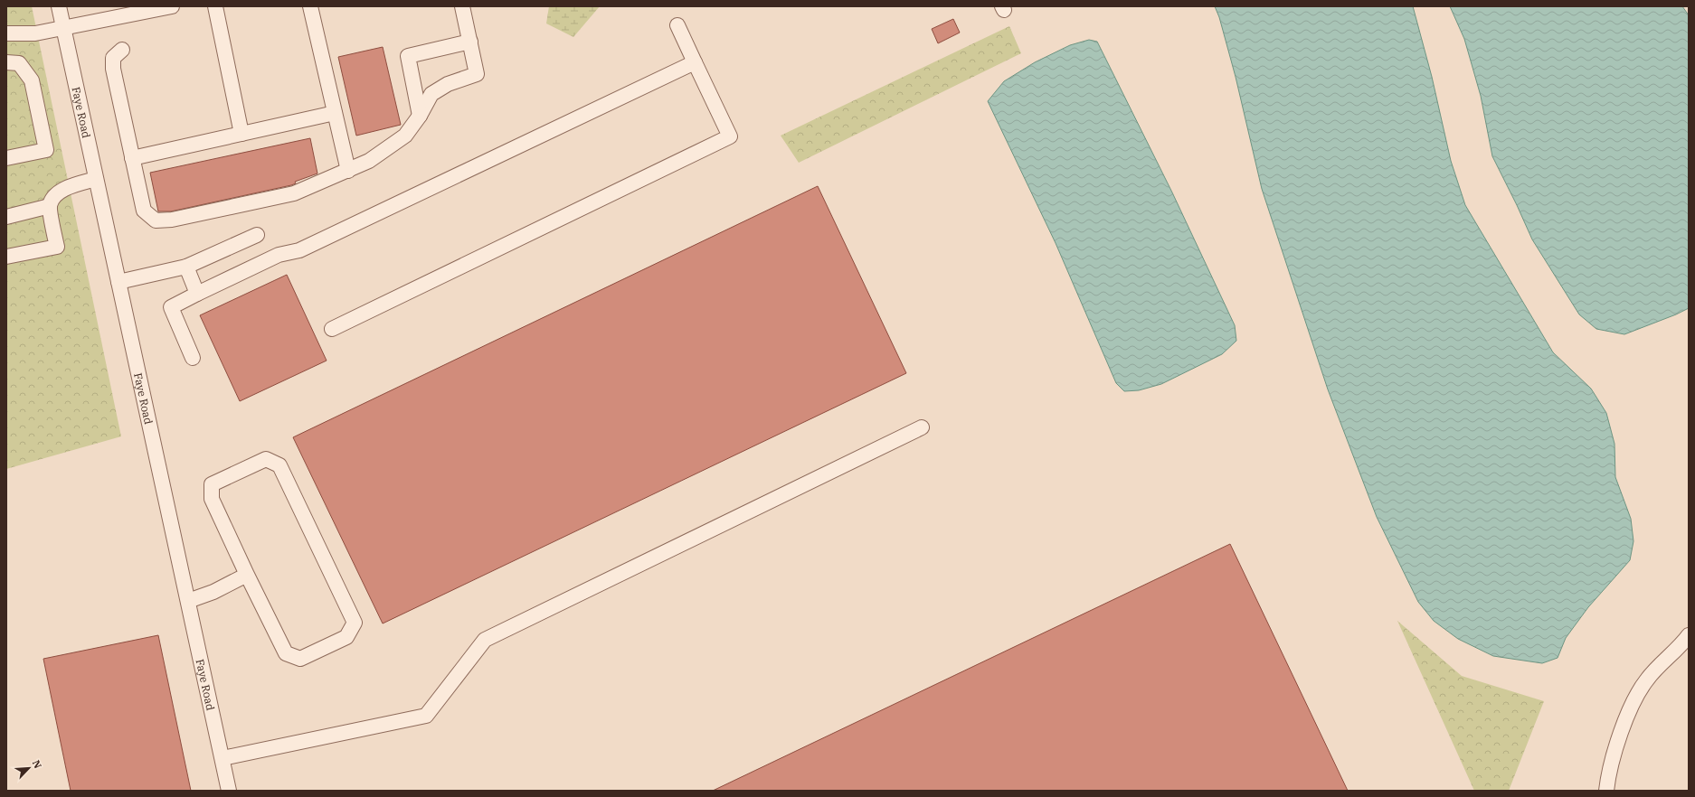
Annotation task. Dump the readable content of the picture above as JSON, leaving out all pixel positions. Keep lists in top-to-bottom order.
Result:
{
  "streets": {
    "street": ["Faye Road"]
  },
  "north": "top right"
}
